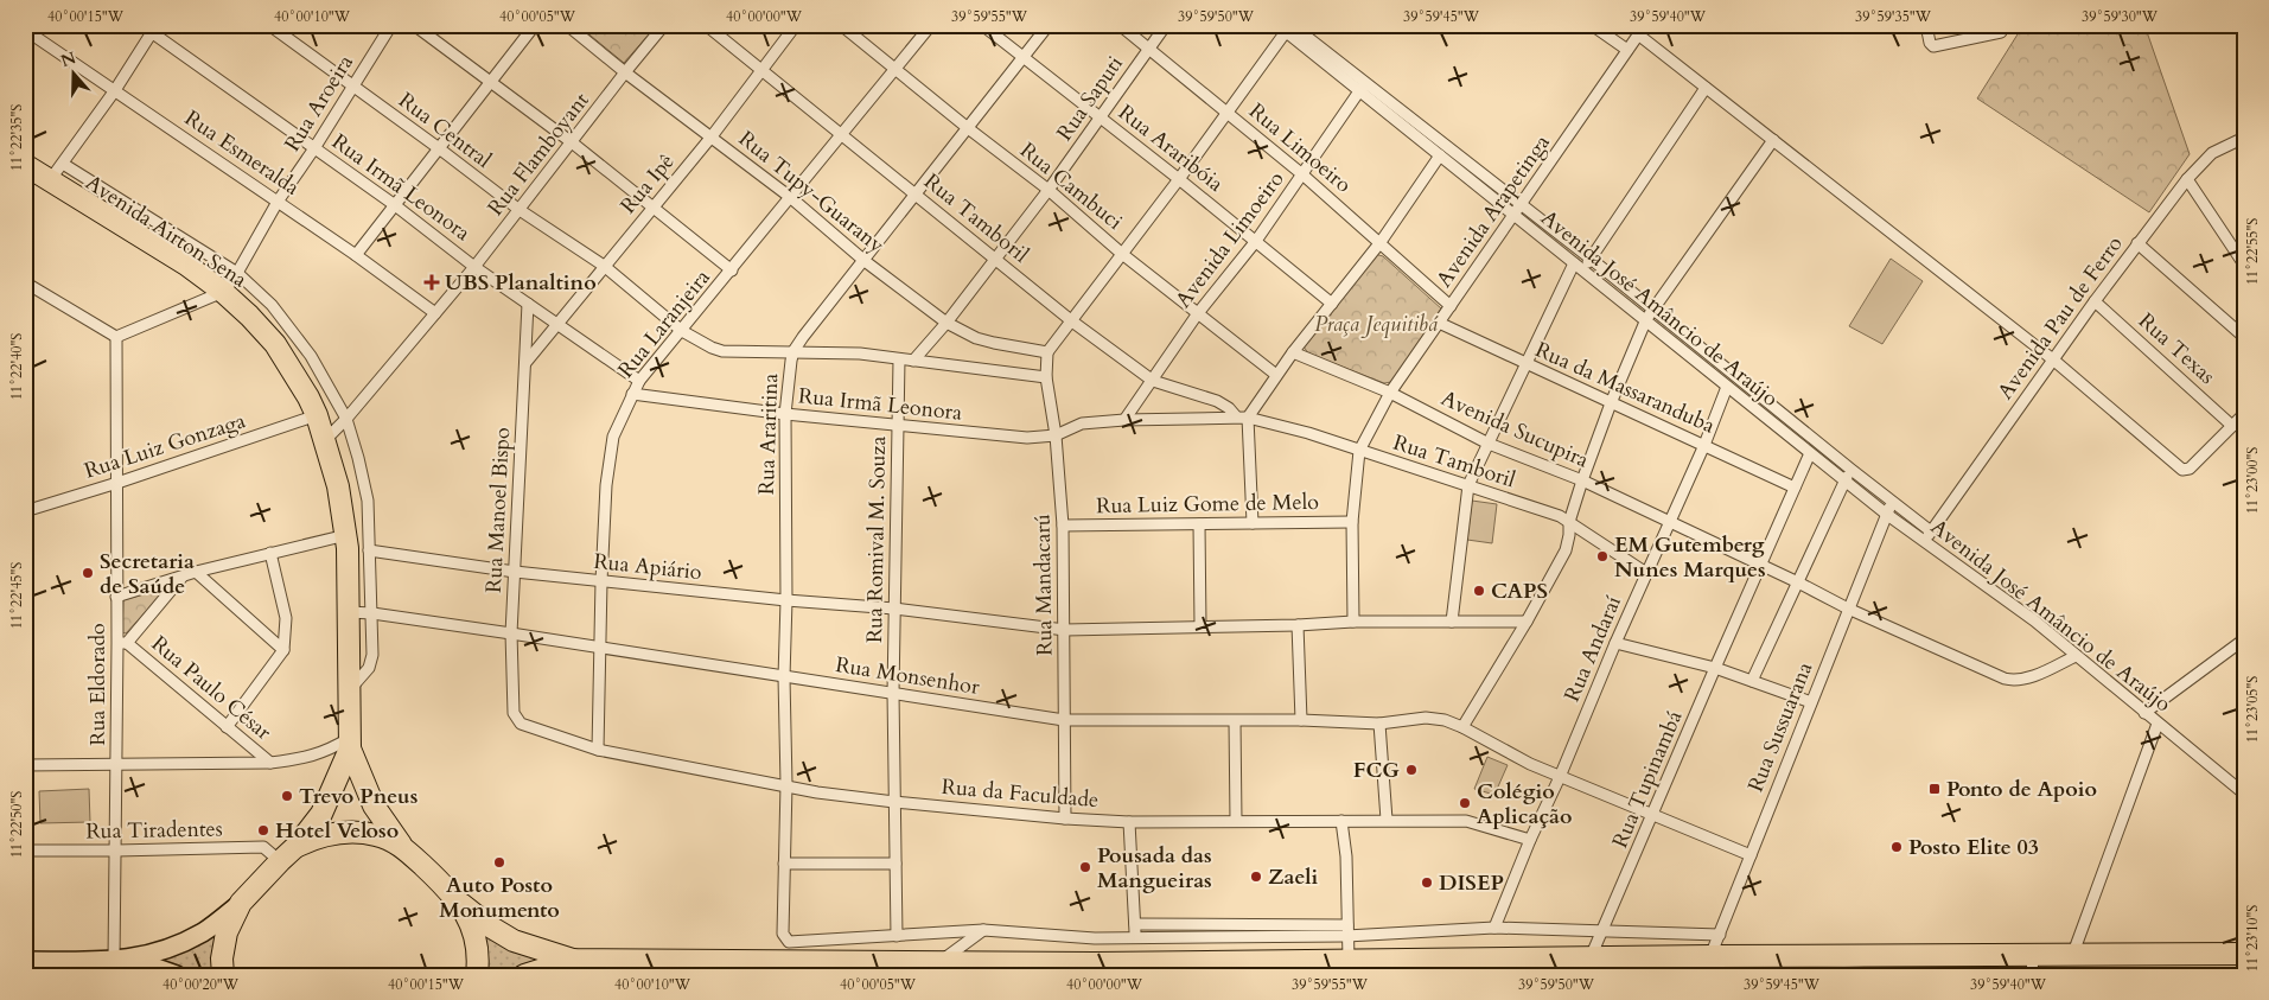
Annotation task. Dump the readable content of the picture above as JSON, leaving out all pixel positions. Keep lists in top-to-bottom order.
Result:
{
  "streets": {
    "street": [
      "Rua Saputi",
      "Rua Aroeira",
      "Rua Central",
      "Rua Araribóia",
      "Rua Limoeiro",
      "Rua Esmeralda",
      "Rua Flamboyant",
      "Rua Ipê",
      "Rua Cambuci",
      "Rua Irmã Leonora",
      "Rua Tupy-Guarany",
      "Avenida Arapetinga",
      "Rua Tamboril",
      "Avenida Airton Sena",
      "Avenida Limoeiro",
      "Avenida José Amâncio de Araújo",
      "Avenida Pau de Ferro",
      "Rua Laranjeira",
      "Rua Texas",
      "Rua da Massaranduba",
      "Avenida Sucupira",
      "Rua Araritina",
      "Rua Luiz Gonzaga",
      "Rua Luiz Gome de Melo",
      "Rua Manoel Bispo",
      "Rua Romival M. Souza",
      "Rua Apiário",
      "Rua Mandacarú",
      "Rua Andaraí",
      "Rua Monsenhor",
      "Rua Eldorado",
      "Rua Paulo César",
      "Rua Sussuarana",
      "Rua Tupinambá",
      "Rua da Faculdade",
      "Rua Tiradentes"
    ]
  },
  "crossings": [
    ["Rua Saputi", "Rua Central"],
    ["Rua Saputi", "Rua Araribóia"],
    ["Rua Saputi", "Rua Limoeiro"],
    ["Rua Saputi", "Rua Cambuci"],
    ["Rua Saputi", "Rua Tupy-Guarany"],
    ["Rua Saputi", "Rua Tamboril"],
    ["Rua Aroeira", "Rua Central"],
    ["Rua Aroeira", "Rua Esmeralda"],
    ["Rua Aroeira", "Rua Irmã Leonora"],
    ["Rua Aroeira", "Avenida Airton Sena"],
    ["Rua Central", "Rua Flamboyant"],
    ["Rua Central", "Rua Ipê"],
    ["Rua Central", "Rua Laranjeira"],
    ["Rua Central", "Rua Araritina"],
    ["Rua Central", "Rua Romival M. Souza"],
    ["Rua Central", "Rua Mandacarú"],
    ["Rua Araribóia", "Avenida Limoeiro"],
    ["Rua Araribóia", "Rua Araritina"],
    ["Rua Limoeiro", "Avenida Arapetinga"],
    ["Rua Limoeiro", "Avenida Limoeiro"],
    ["Rua Esmeralda", "Rua Flamboyant"],
    ["Rua Flamboyant", "Rua Irmã Leonora"],
    ["Rua Flamboyant", "Rua Tupy-Guarany"],
    ["Rua Flamboyant", "Avenida Airton Sena"],
    ["Rua Ipê", "Rua Irmã Leonora"],
    ["Rua Ipê", "Rua Tupy-Guarany"],
    ["Rua Ipê", "Rua Tamboril"],
    ["Rua Ipê", "Rua Manoel Bispo"],
    ["Rua Cambuci", "Avenida Limoeiro"],
    ["Rua Cambuci", "Rua Laranjeira"],
    ["Rua Cambuci", "Rua Araritina"],
    ["Rua Irmã Leonora", "Rua Tamboril"],
    ["Rua Irmã Leonora", "Rua Laranjeira"],
    ["Rua Irmã Leonora", "Rua Araritina"],
    ["Rua Irmã Leonora", "Rua Manoel Bispo"],
    ["Rua Irmã Leonora", "Rua Romival M. Souza"],
    ["Rua Irmã Leonora", "Rua Mandacarú"],
    ["Rua Tupy-Guarany", "Rua Laranjeira"],
    ["Rua Tupy-Guarany", "Rua Araritina"],
    ["Rua Tupy-Guarany", "Rua Mandacarú"],
    ["Avenida Arapetinga", "Rua Tamboril"],
    ["Avenida Arapetinga", "Avenida José Amâncio de Araújo"],
    ["Avenida Arapetinga", "Rua da Massaranduba"],
    ["Avenida Arapetinga", "Avenida Sucupira"],
    ["Rua Tamboril", "Avenida Limoeiro"],
    ["Rua Tamboril", "Rua Laranjeira"],
    ["Rua Tamboril", "Rua Araritina"],
    ["Rua Tamboril", "Rua Mandacarú"],
    ["Rua Tamboril", "Rua Andaraí"],
    ["Avenida Airton Sena", "Rua Apiário"],
    ["Avenida Airton Sena", "Rua Monsenhor"],
    ["Avenida Limoeiro", "Avenida José Amâncio de Araújo"],
    ["Avenida José Amâncio de Araújo", "Avenida Pau de Ferro"],
    ["Avenida José Amâncio de Araújo", "Avenida Sucupira"],
    ["Avenida José Amâncio de Araújo", "Rua Andaraí"],
    ["Avenida José Amâncio de Araújo", "Rua Sussuarana"],
    ["Avenida José Amâncio de Araújo", "Rua Tupinambá"],
    ["Avenida Pau de Ferro", "Rua Texas"],
    ["Rua Laranjeira", "Rua Apiário"],
    ["Rua Laranjeira", "Rua Monsenhor"],
    ["Rua Laranjeira", "Rua da Faculdade"],
    ["Rua da Massaranduba", "Rua Andaraí"],
    ["Rua da Massaranduba", "Rua Tupinambá"],
    ["Avenida Sucupira", "Rua Andaraí"],
    ["Avenida Sucupira", "Rua Sussuarana"],
    ["Avenida Sucupira", "Rua Tupinambá"],
    ["Rua Araritina", "Rua Romival M. Souza"],
    ["Rua Araritina", "Rua Apiário"],
    ["Rua Araritina", "Rua Monsenhor"],
    ["Rua Araritina", "Rua da Faculdade"],
    ["Rua Luiz Gonzaga", "Rua Eldorado"],
    ["Rua Luiz Gome de Melo", "Rua Mandacarú"],
    ["Rua Manoel Bispo", "Rua Apiário"],
    ["Rua Manoel Bispo", "Rua Monsenhor"],
    ["Rua Manoel Bispo", "Rua da Faculdade"],
    ["Rua Romival M. Souza", "Rua Apiário"],
    ["Rua Romival M. Souza", "Rua Monsenhor"],
    ["Rua Romival M. Souza", "Rua da Faculdade"],
    ["Rua Apiário", "Rua Mandacarú"],
    ["Rua Mandacarú", "Rua Monsenhor"],
    ["Rua Mandacarú", "Rua da Faculdade"],
    ["Rua Andaraí", "Rua Monsenhor"],
    ["Rua Andaraí", "Rua da Faculdade"],
    ["Rua Monsenhor", "Rua Sussuarana"],
    ["Rua Monsenhor", "Rua Tupinambá"],
    ["Rua Eldorado", "Rua Paulo César"],
    ["Rua Eldorado", "Rua Tiradentes"]
  ],
  "parks": ["Praça Jequitibá"],
  "places": {
    "health": ["UBS Planaltino"],
    "other": [
      "EM Gutemberg Nunes Marques",
      "Secretaria de Saúde",
      "CAPS",
      "FCG",
      "Trevo Pneus",
      "Colégio Aplicação",
      "Hotel Veloso",
      "Posto Elite 03",
      "Auto Posto Monumento",
      "Pousada das Mangueiras",
      "Zaeli",
      "DISEP"
    ],
    "transit": ["Ponto de Apoio"]
  },
  "north": "top",
  "coordinates": [
    "40°00'15\"W",
    "40°00'10\"W",
    "40°00'05\"W",
    "40°00'00\"W",
    "39°59'55\"W",
    "39°59'50\"W",
    "39°59'45\"W",
    "39°59'40\"W",
    "39°59'35\"W",
    "39°59'30\"W",
    "11°22'35\"S",
    "11°22'55\"S",
    "11°22'40\"S",
    "11°23'00\"S",
    "11°22'45\"S",
    "11°23'05\"S",
    "11°22'50\"S",
    "11°23'10\"S",
    "40°00'20\"W"
  ]
}
